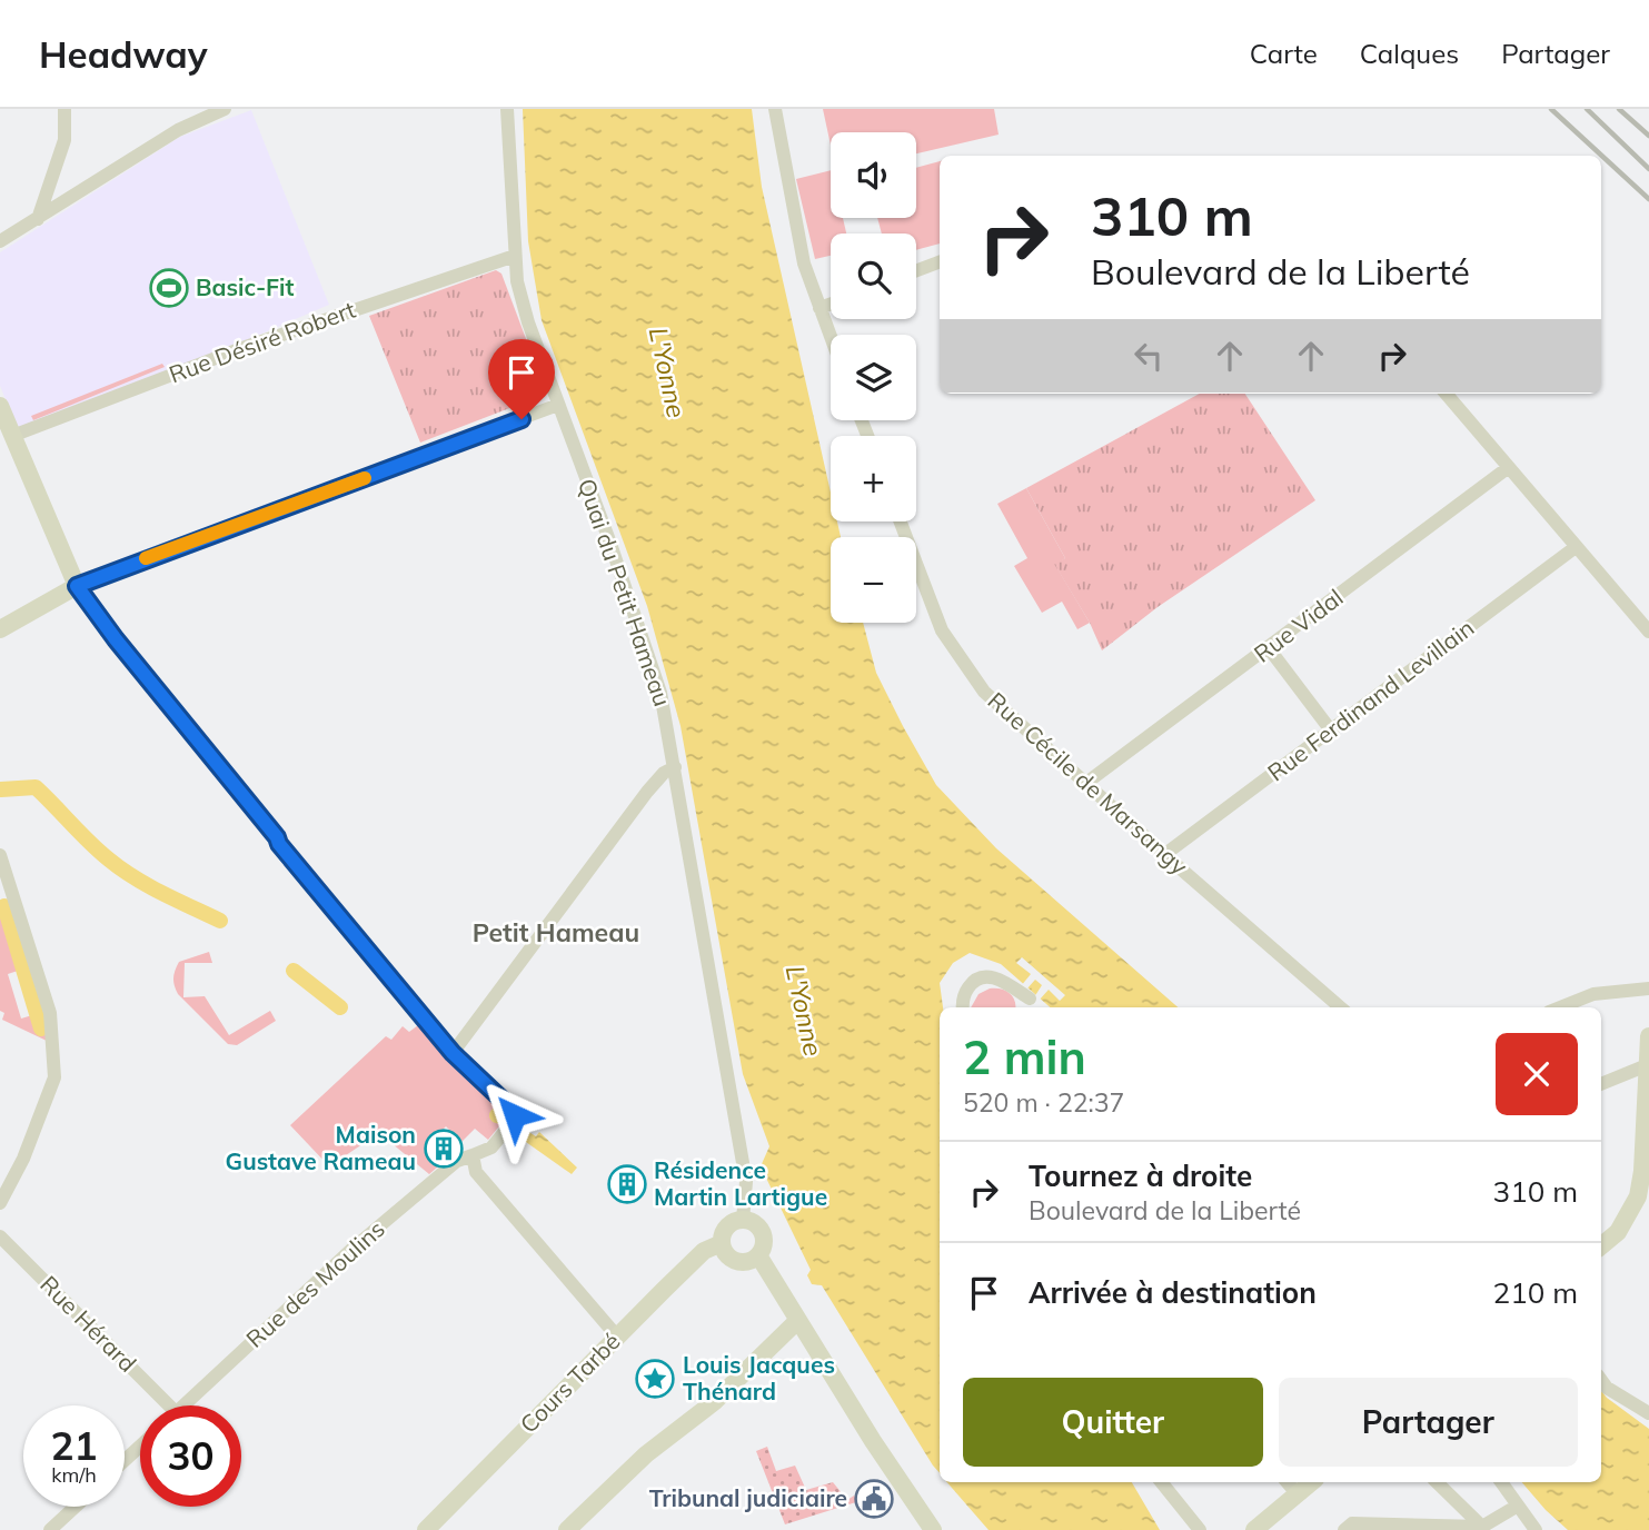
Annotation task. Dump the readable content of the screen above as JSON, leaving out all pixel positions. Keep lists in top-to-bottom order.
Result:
{
  "streets": {
    "main road": ["Cours Tarbé"],
    "street": [
      "Rue Désiré Robert",
      "Quai du Petit Hameau",
      "Rue Vidal",
      "Rue Ferdinand Levillain",
      "Rue Cécile de Marsangy",
      "Rue des Moulins",
      "Rue Hérard"
    ]
  },
  "crossings": [
    ["Rue Désiré Robert", "Quai du Petit Hameau"],
    ["Quai du Petit Hameau", "Cours Tarbé"],
    ["Rue Vidal", "Rue Cécile de Marsangy"],
    ["Rue Ferdinand Levillain", "Rue Cécile de Marsangy"]
  ],
  "districts": ["Petit Hameau"],
  "water": ["L'Yonne"],
  "places": {
    "sports": ["Basic-Fit"],
    "building": ["Maison Gustave Rameau", "Résidence Martin Lartigue"],
    "place": ["Louis Jacques Thénard"],
    "public building": ["Tribunal judiciaire"]
  },
  "page": {
    "header": "Headway",
    "nav": ["Carte", "Calques", "Partager"],
    "map_buttons": ["+", "−"],
    "turn": ["310 m", "Boulevard de la Liberté"],
    "heading": ["2 min", "520 m · 22:37"],
    "list": [
      {
        "name": "Tournez à droite",
        "note": "Boulevard de la Liberté",
        "value": "310 m"
      },
      {
        "name": "Arrivée à destination",
        "value": "210 m"
      }
    ],
    "buttons": ["Quitter", "Partager"],
    "speed": "21 km/h",
    "limit": "30"
  }
}
